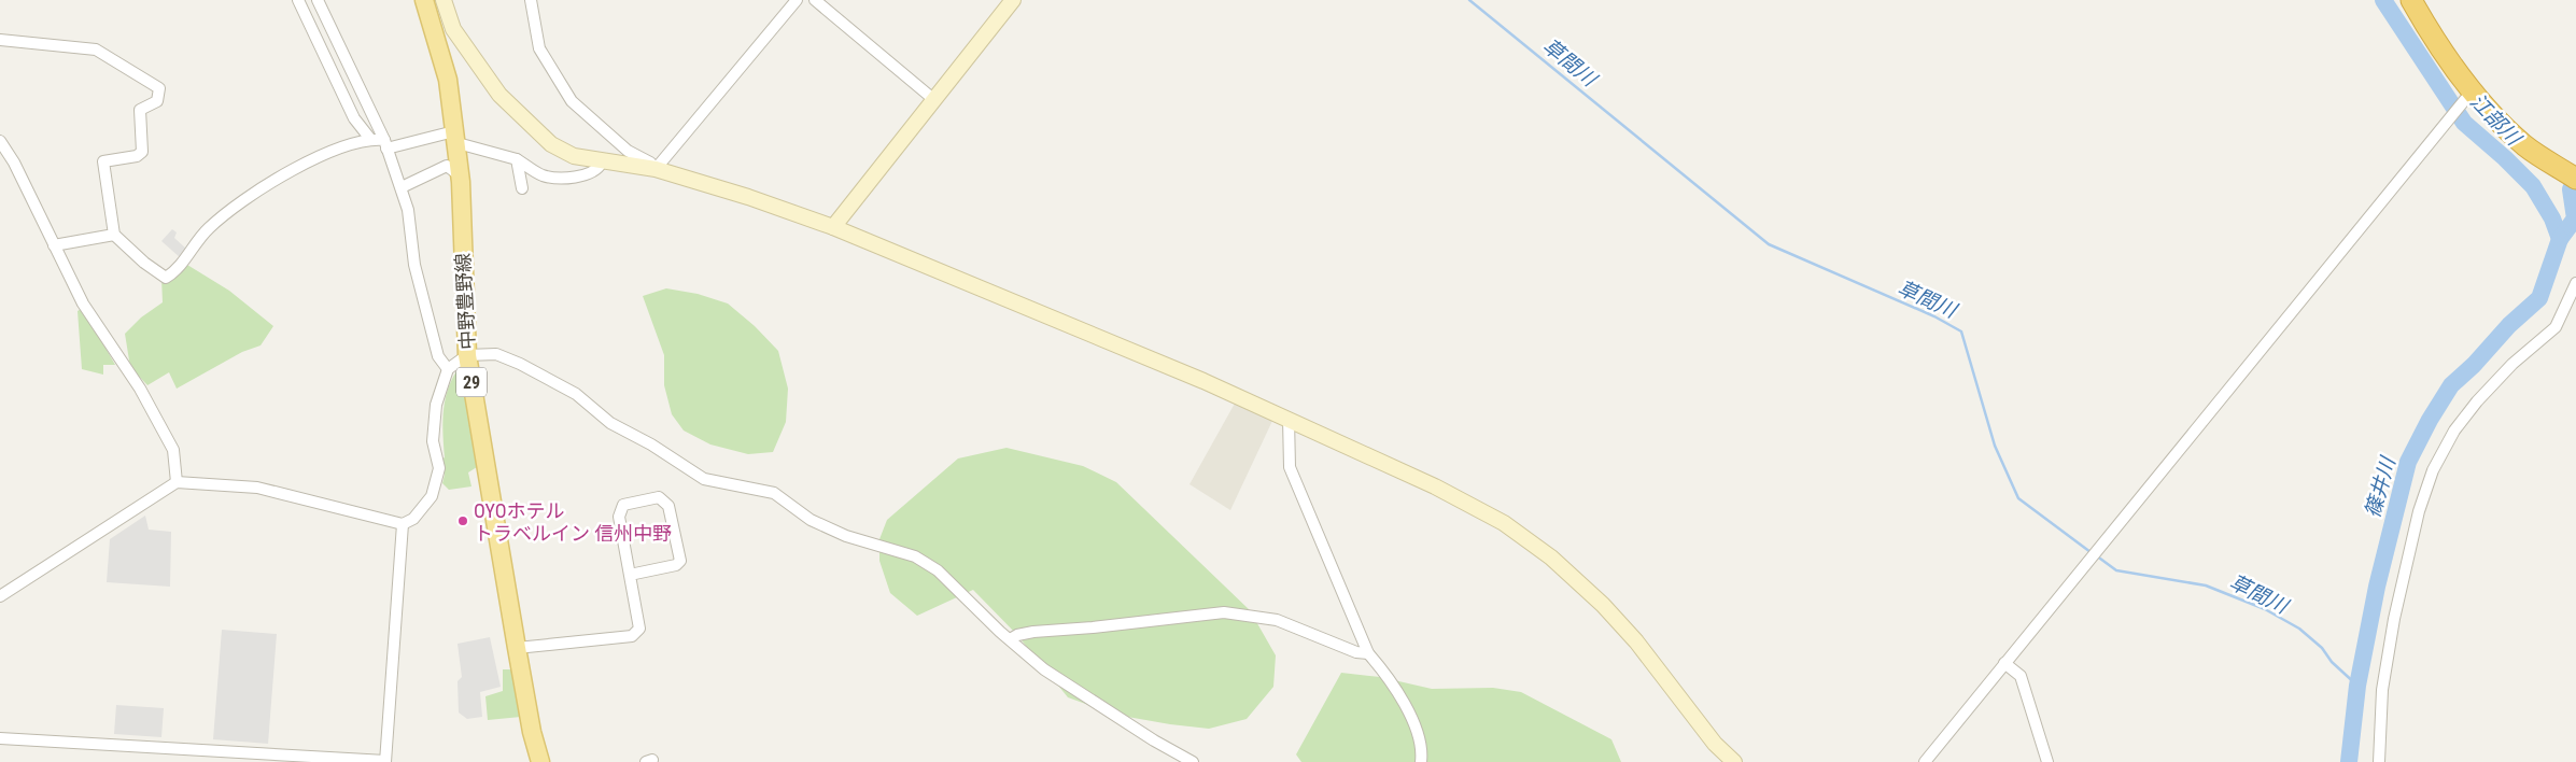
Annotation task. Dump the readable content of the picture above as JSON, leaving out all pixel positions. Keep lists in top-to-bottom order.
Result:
{
  "streets": {
    "main road": ["中野豊野線", "29"]
  },
  "water": ["草間川", "江部川", "篠井川"],
  "places": ["OYOホテル トラベルイン 信州中野"]
}
